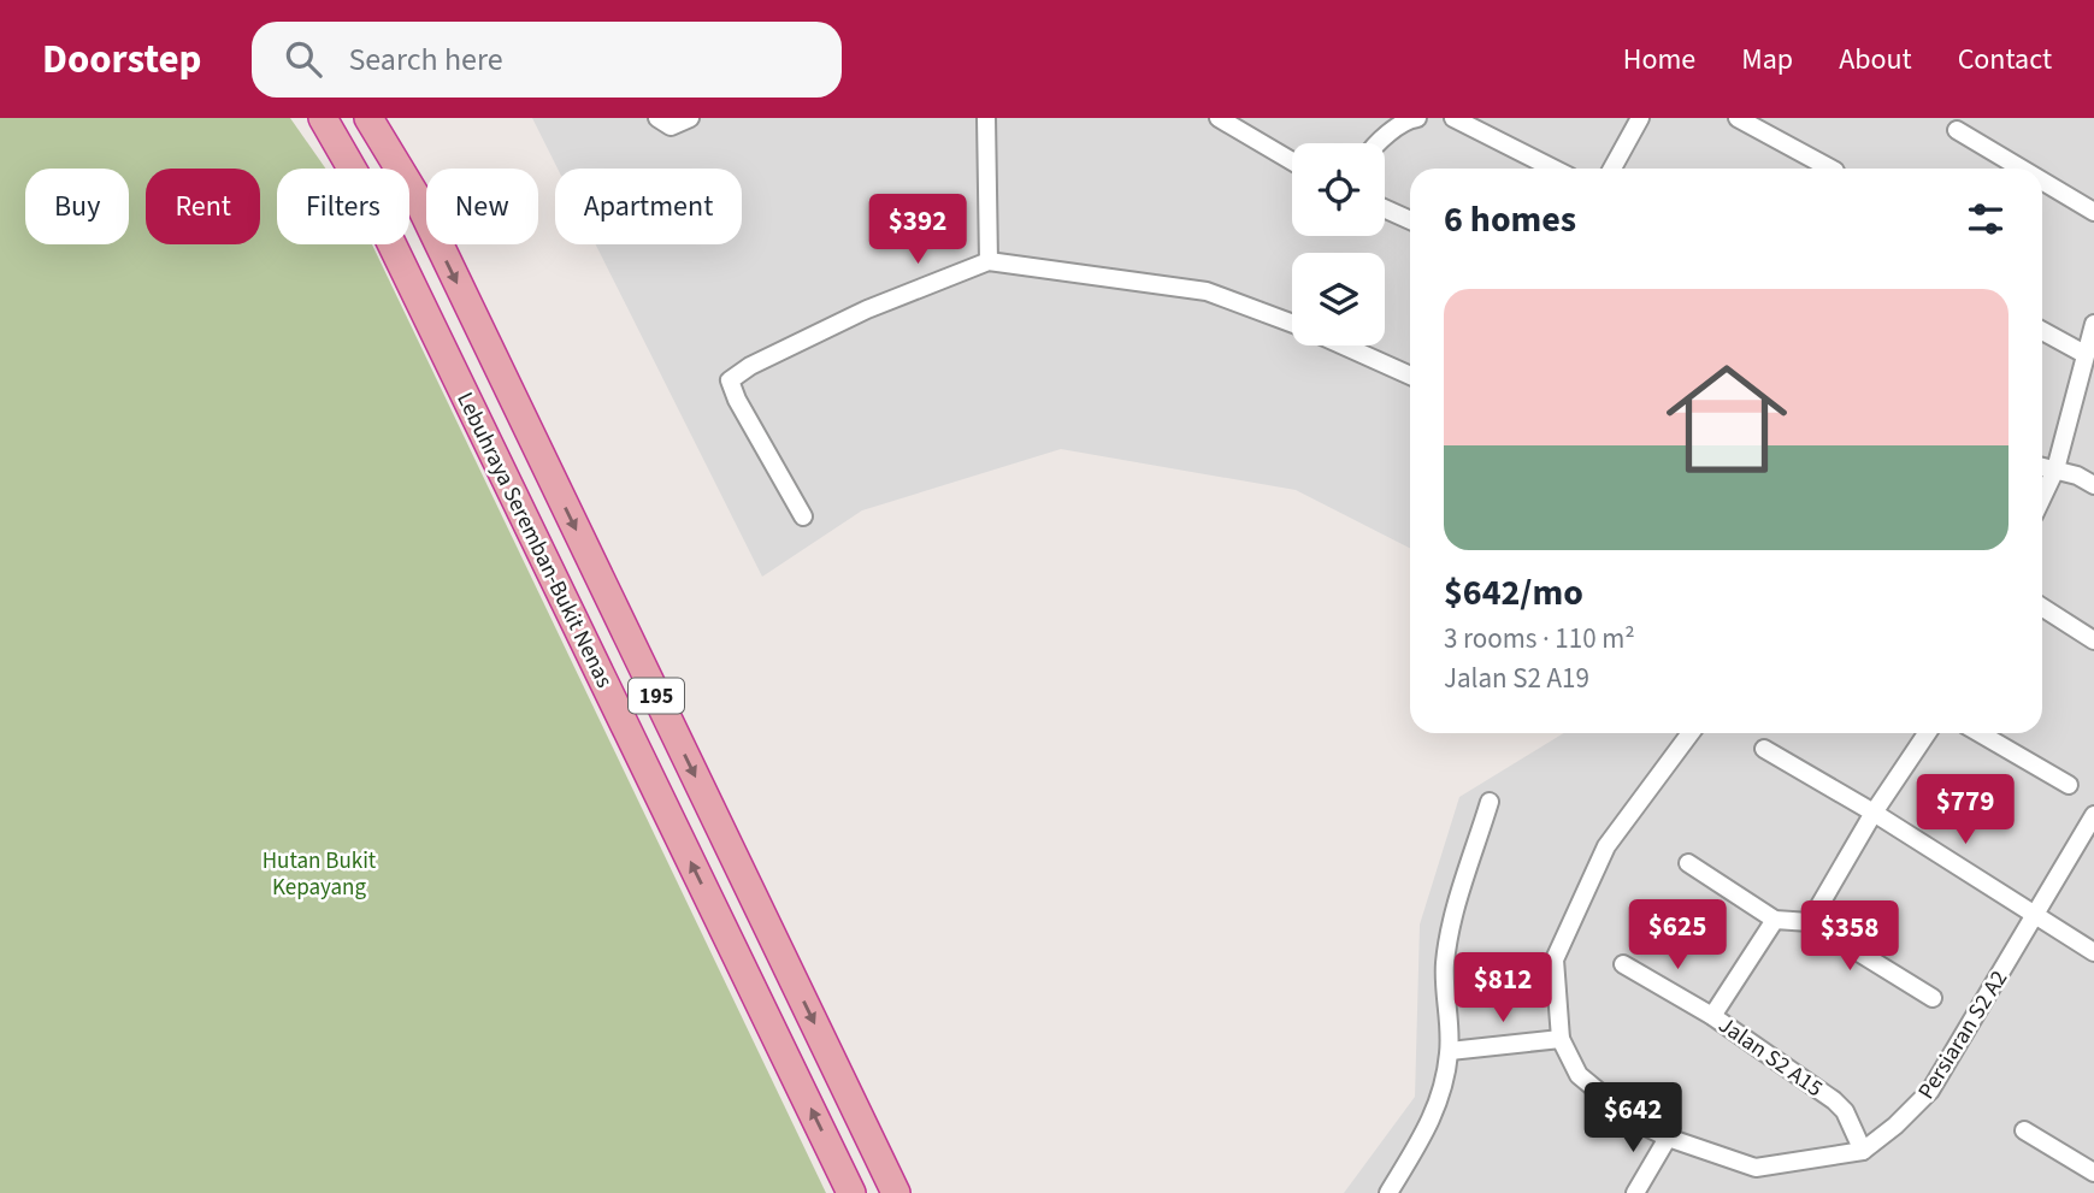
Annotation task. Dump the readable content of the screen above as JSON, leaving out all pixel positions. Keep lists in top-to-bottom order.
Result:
{
  "streets": {
    "highway": ["Lebuhraya Seremban-Bukit Nenas", "195"],
    "street": ["Persiaran S2 A2", "Jalan S2 A15"]
  },
  "crossings": [
    ["Persiaran S2 A2", "Jalan S2 A15"]
  ],
  "parks": ["Hutan Bukit Kepayang"],
  "page": {
    "header": "Doorstep",
    "search": "Search here",
    "nav": [
      "Home",
      "Map",
      "About",
      "Contact"
    ],
    "chip": [
      "Buy",
      "Rent",
      "Filters",
      "New",
      "Apartment"
    ],
    "heading": "6 homes",
    "price": [
      "$392",
      "$779",
      "$625",
      "$358",
      "$812",
      "$642"
    ],
    "list": [
      {
        "name": "$642/mo",
        "note": "3 rooms · 110 m² · Jalan S2 A19"
      }
    ]
  }
}
